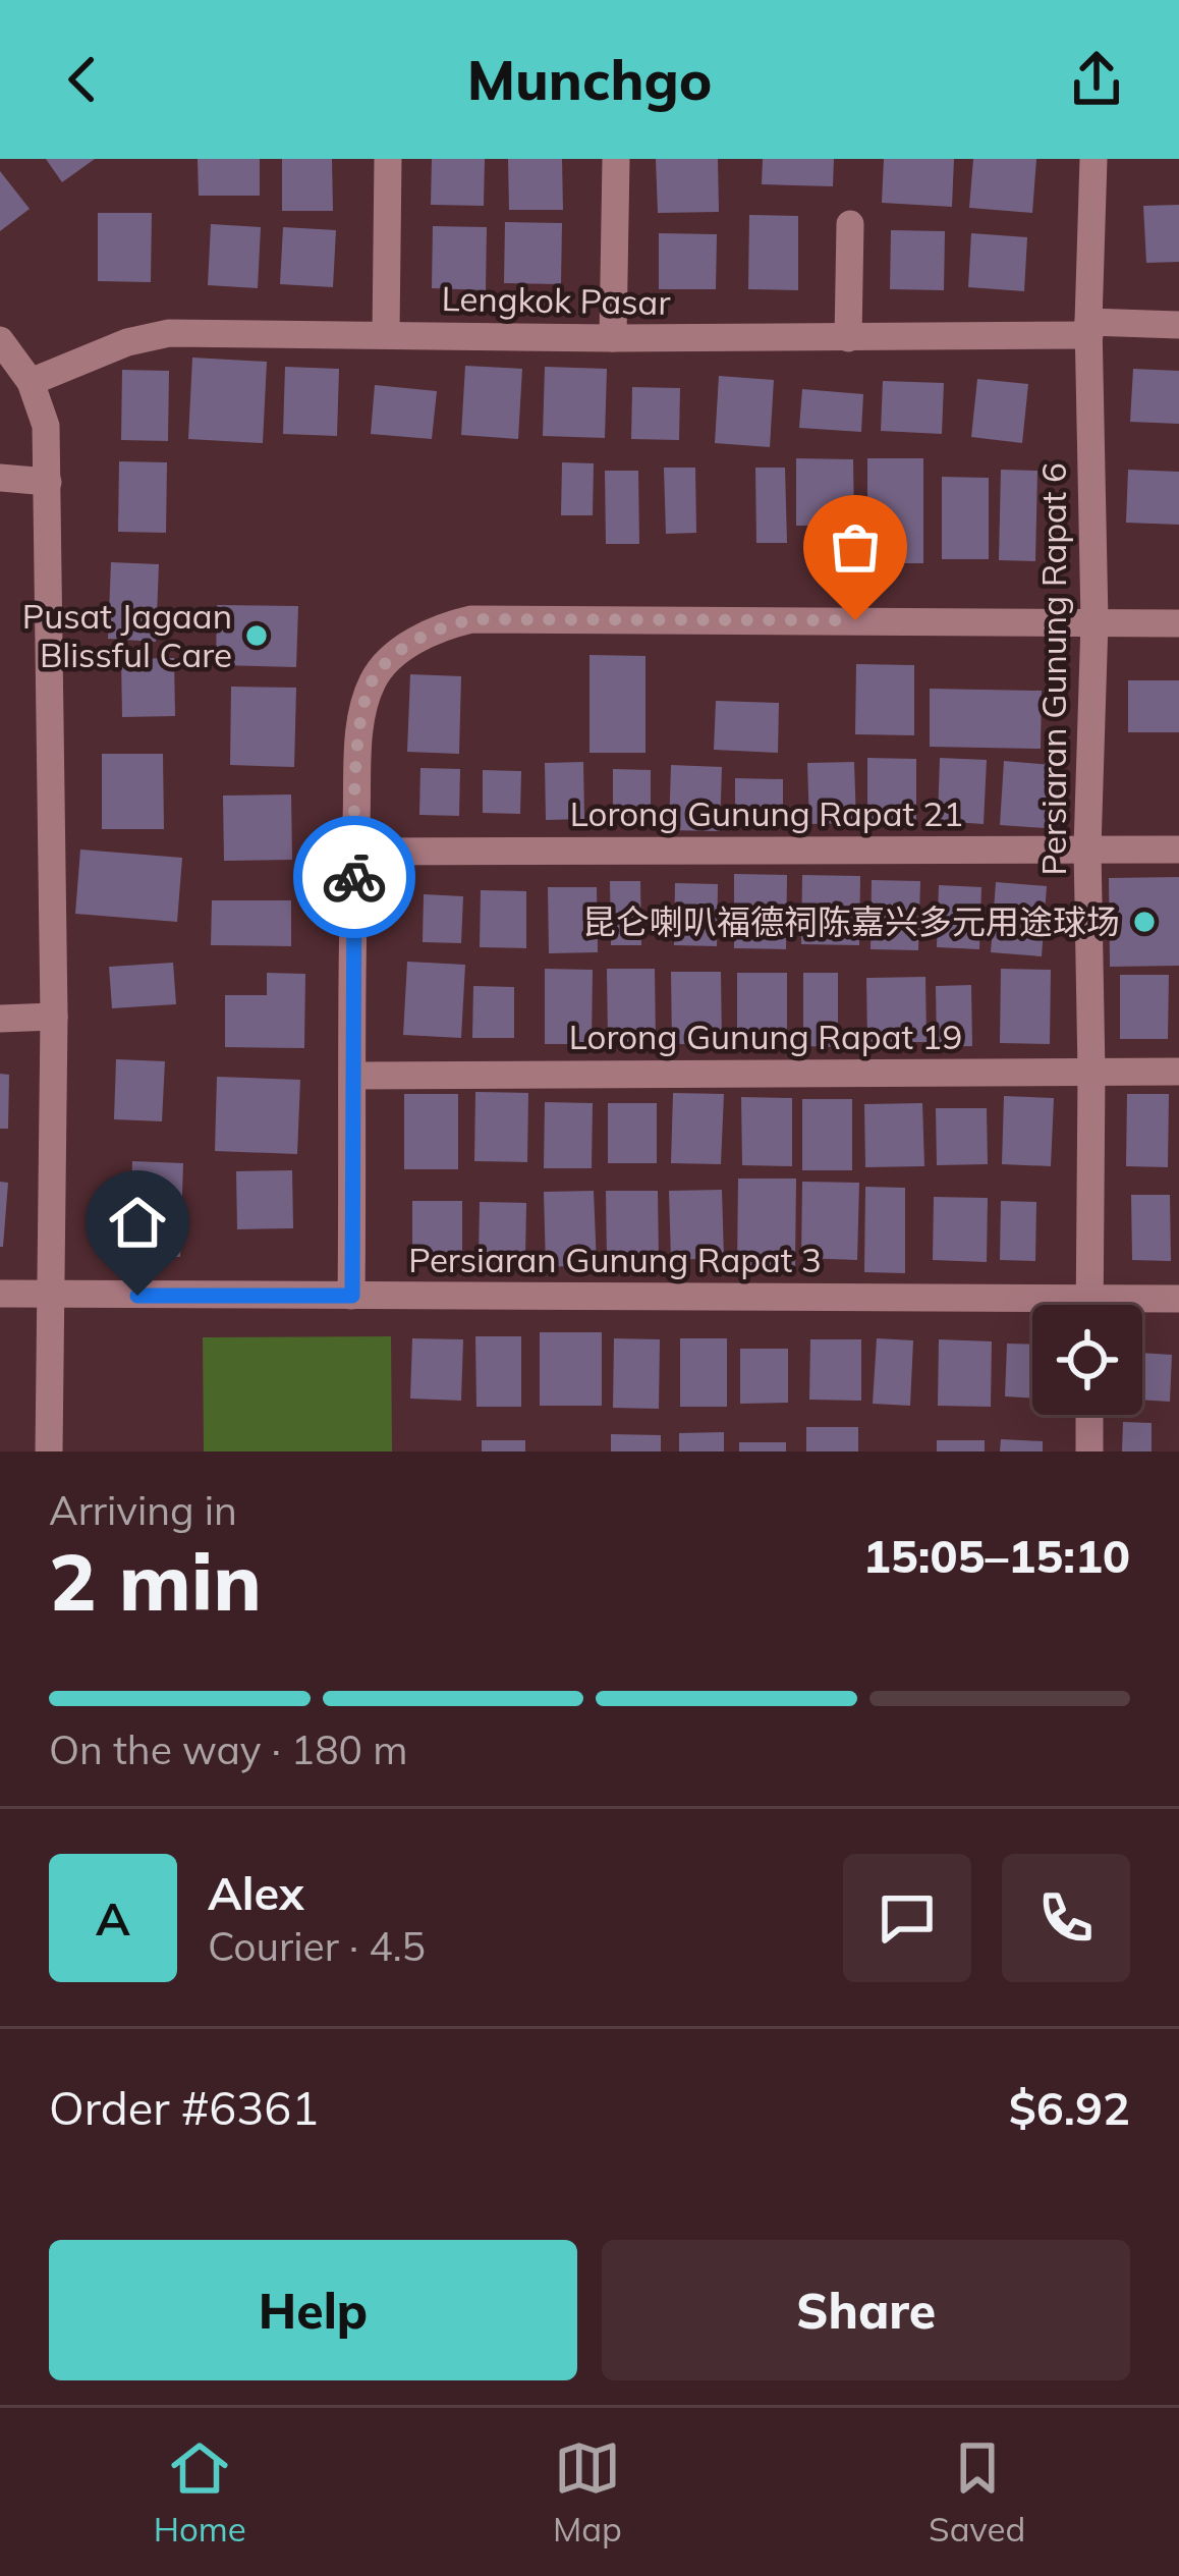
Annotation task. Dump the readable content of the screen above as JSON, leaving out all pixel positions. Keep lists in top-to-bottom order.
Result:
{
  "streets": {
    "street": [
      "Lengkok Pasar",
      "Persiaran Gunung Rapat 6",
      "Lorong Gunung Rapat 21",
      "Lorong Gunung Rapat 19",
      "Persiaran Gunung Rapat 3"
    ]
  },
  "crossings": [
    ["Lengkok Pasar", "Persiaran Gunung Rapat 6"],
    ["Persiaran Gunung Rapat 6", "Lorong Gunung Rapat 21"],
    ["Persiaran Gunung Rapat 6", "Lorong Gunung Rapat 19"]
  ],
  "places": ["Pusat Jagaan Blissful Care", "昆仑喇叭福德祠陈嘉兴多元用途球场"],
  "page": {
    "header": "Munchgo",
    "heading": ["2 min", "Arriving in", "15:05–15:10"],
    "panel": [
      "Alex",
      "Courier · 4.5",
      "Order #6361",
      "$6.92"
    ],
    "bar": "On the way · 180 m",
    "round": "A",
    "buttons": ["Help", "Share"],
    "tabs": ["Home", "Map", "Saved"]
  }
}
